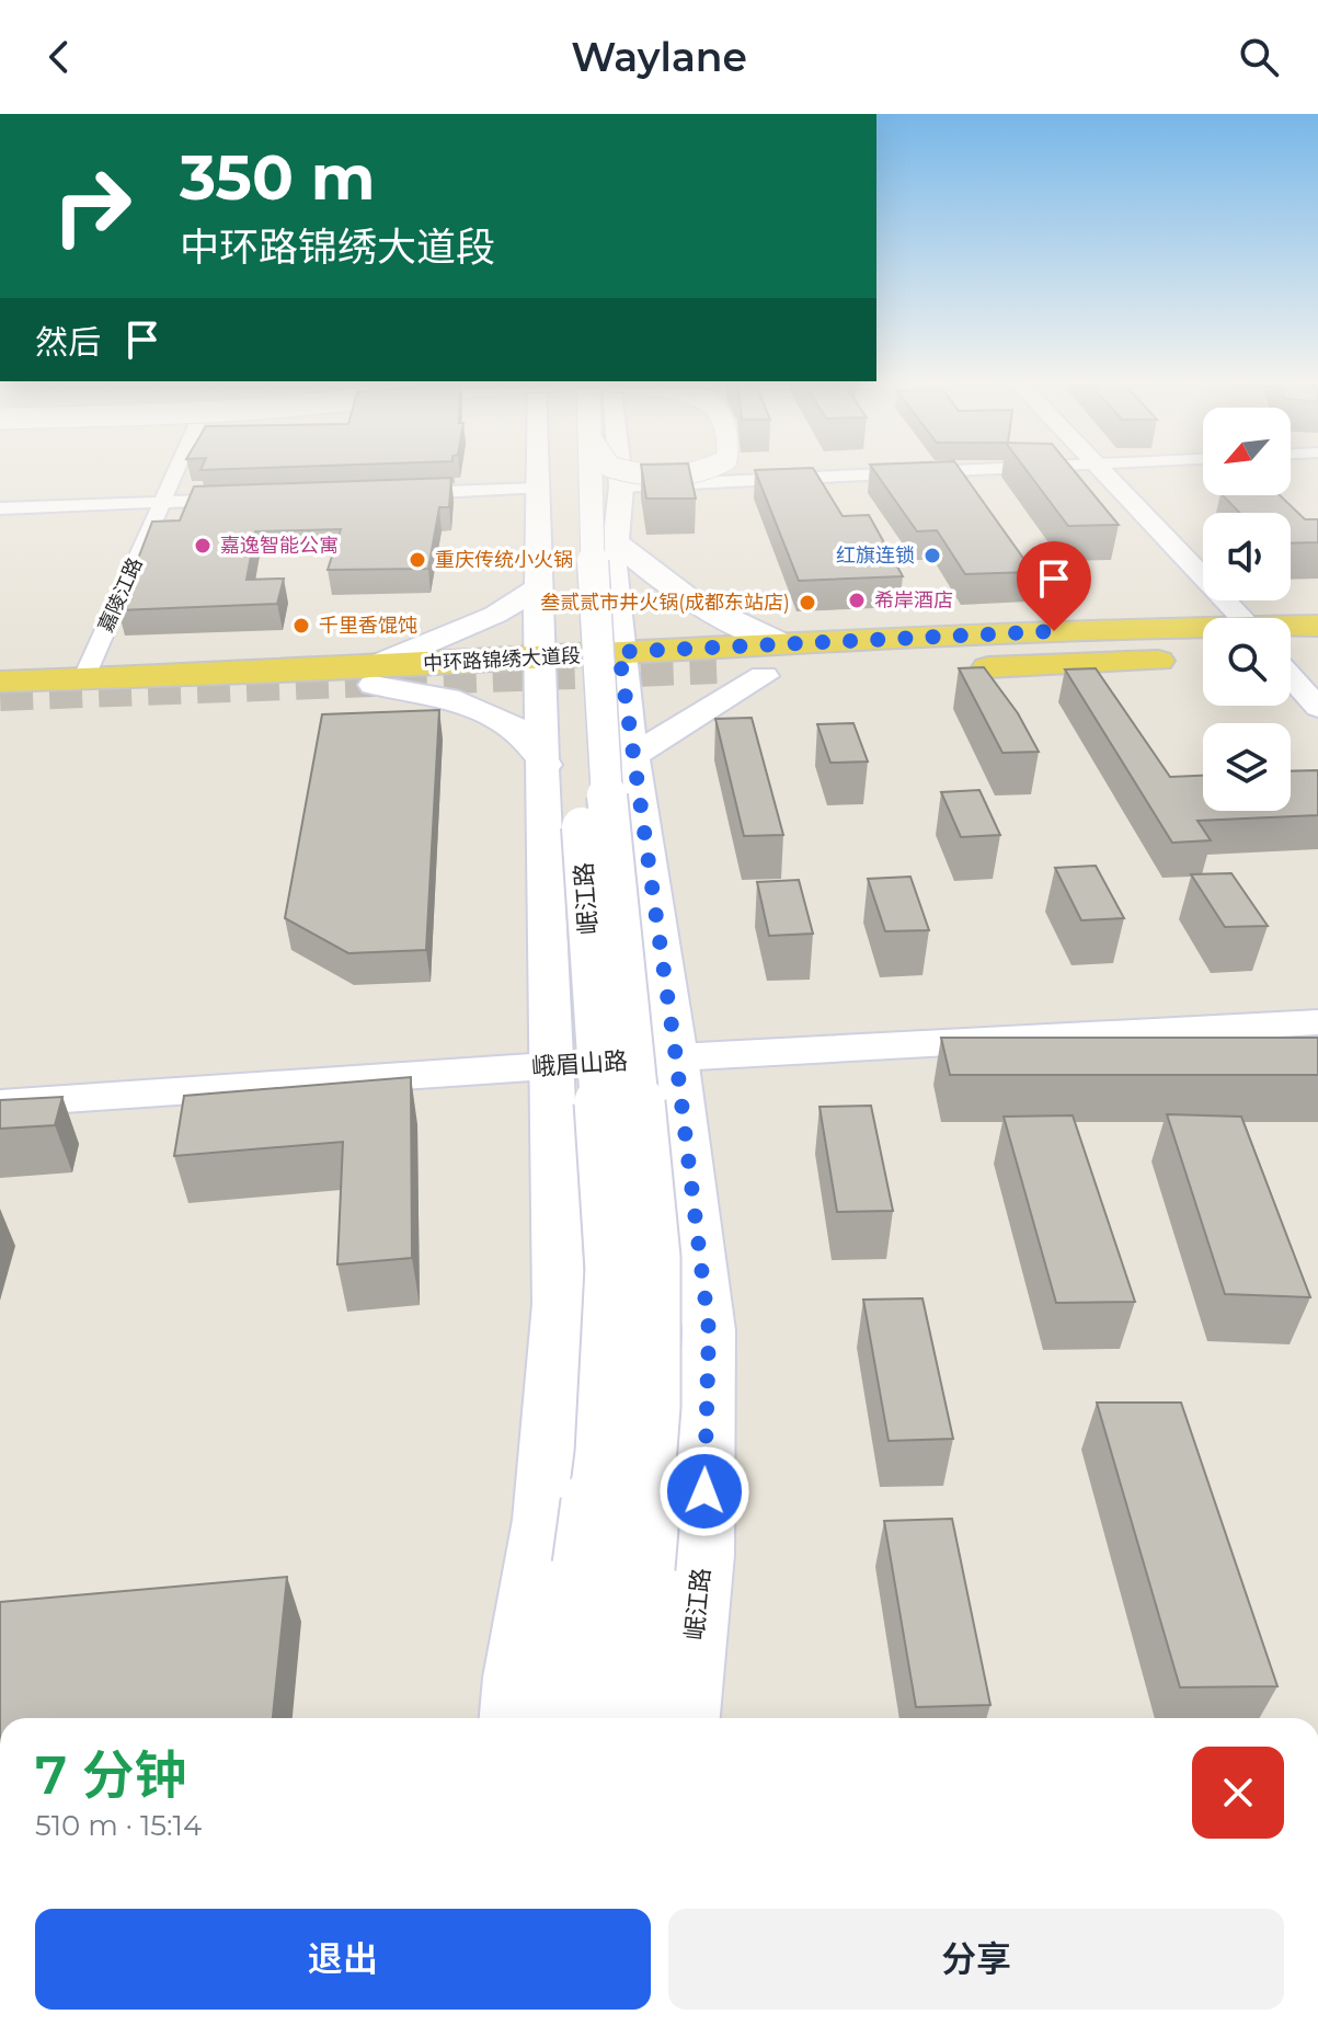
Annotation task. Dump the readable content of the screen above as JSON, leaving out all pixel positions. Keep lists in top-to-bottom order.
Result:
{
  "streets": {
    "main road": ["中环路锦绣大道段", "岷江路"],
    "street": ["嘉陵江路", "峨眉山路"]
  },
  "crossings": [
    ["嘉陵江路", "中环路锦绣大道段"],
    ["中环路锦绣大道段", "岷江路"],
    ["岷江路", "峨眉山路"]
  ],
  "places": [
    "嘉逸智能公寓",
    "红旗连锁",
    "重庆传统小火锅",
    "希岸酒店",
    "叁贰贰市井火锅(成都东站店)",
    "千里香馄饨"
  ],
  "north": "bottom left",
  "page": {
    "header": "Waylane",
    "turn": ["350 m", "中环路锦绣大道段"],
    "then": "然后",
    "heading": ["7 分钟", "510 m · 15:14"],
    "buttons": ["退出", "分享"]
  }
}
